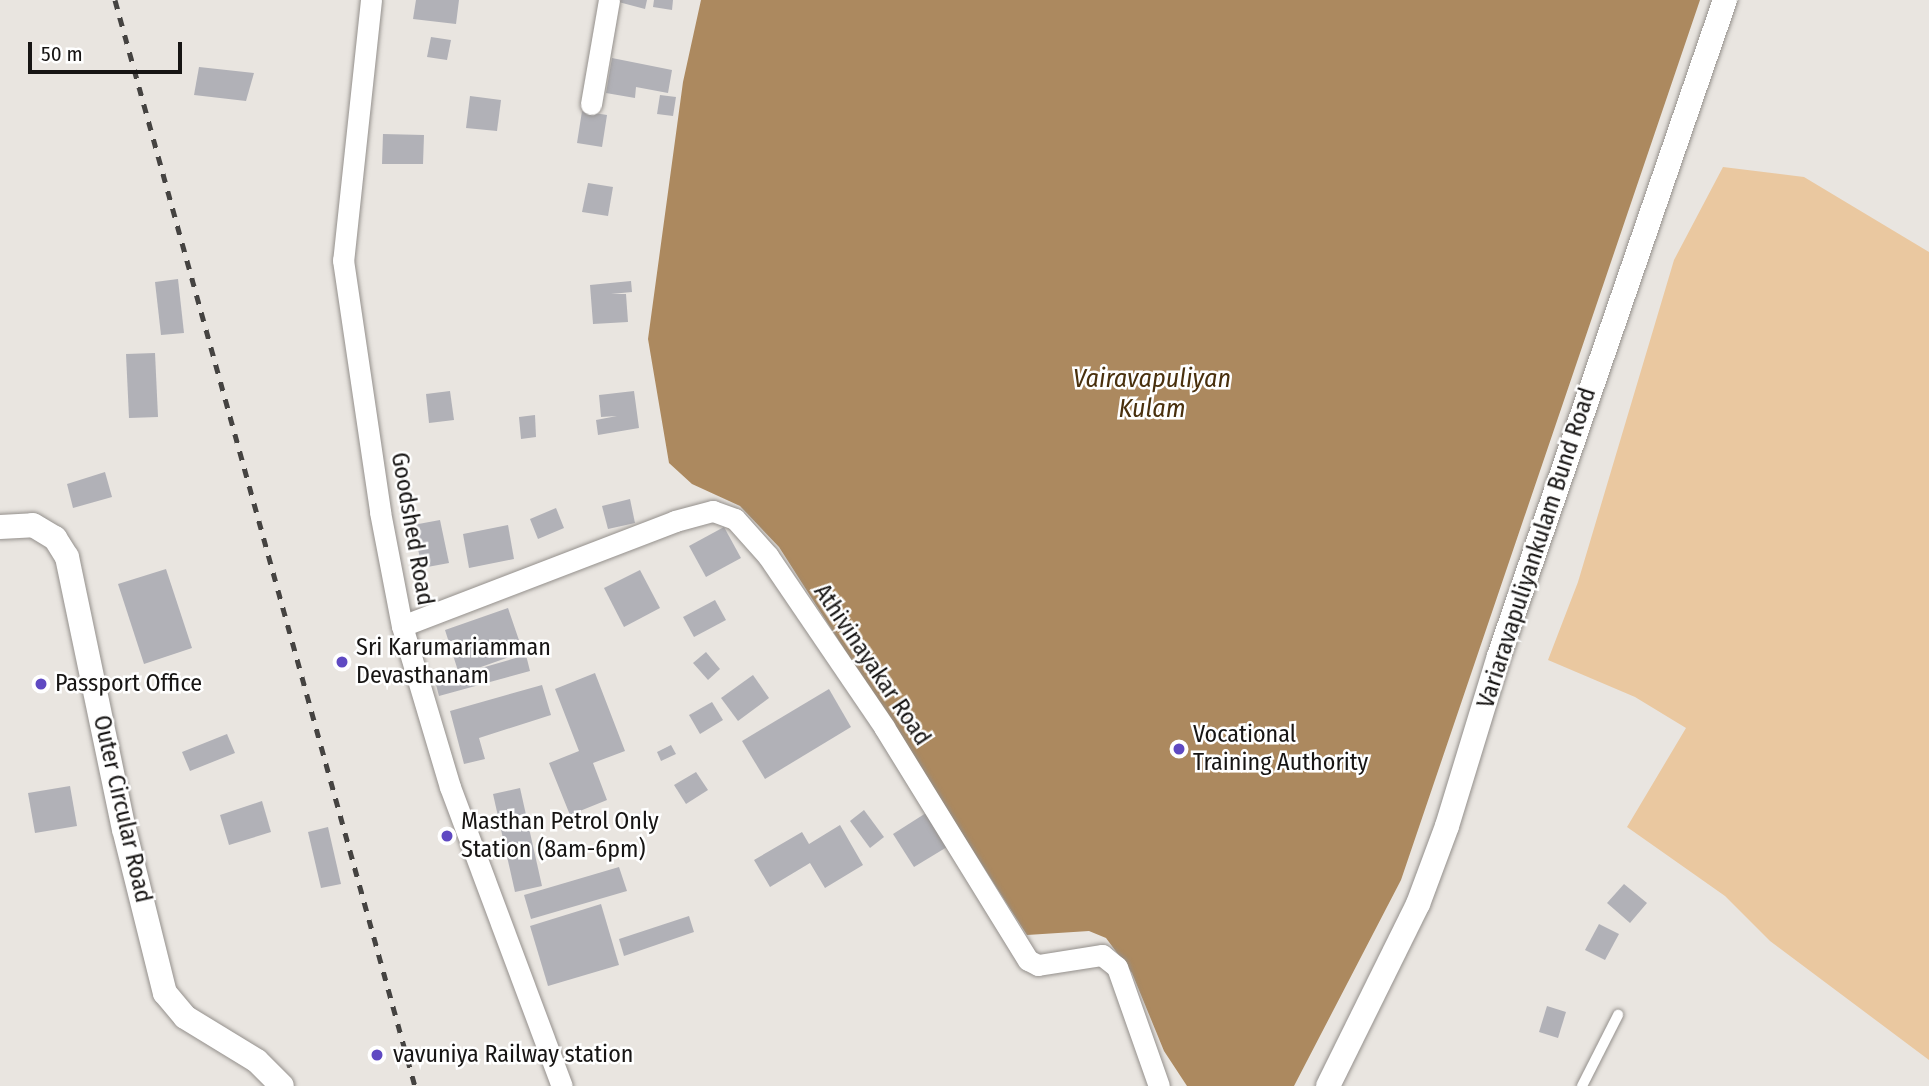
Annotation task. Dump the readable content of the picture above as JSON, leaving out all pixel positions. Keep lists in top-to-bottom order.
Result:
{
  "streets": {
    "street": [
      "Goodshed Road",
      "Variaravapuliyankulam Bund Road",
      "Athivinayakar Road",
      "Outer Circular Road"
    ]
  },
  "crossings": [
    ["Goodshed Road", "Athivinayakar Road"]
  ],
  "water": ["Vairavapuliyan Kulam"],
  "places": [
    "Sri Karumariamman Devasthanam",
    "Passport Office",
    "Vocational Training Authority",
    "Masthan Petrol Only Station (8am-6pm)",
    "vavuniya Railway station"
  ],
  "scale_bar": "50 m"
}
